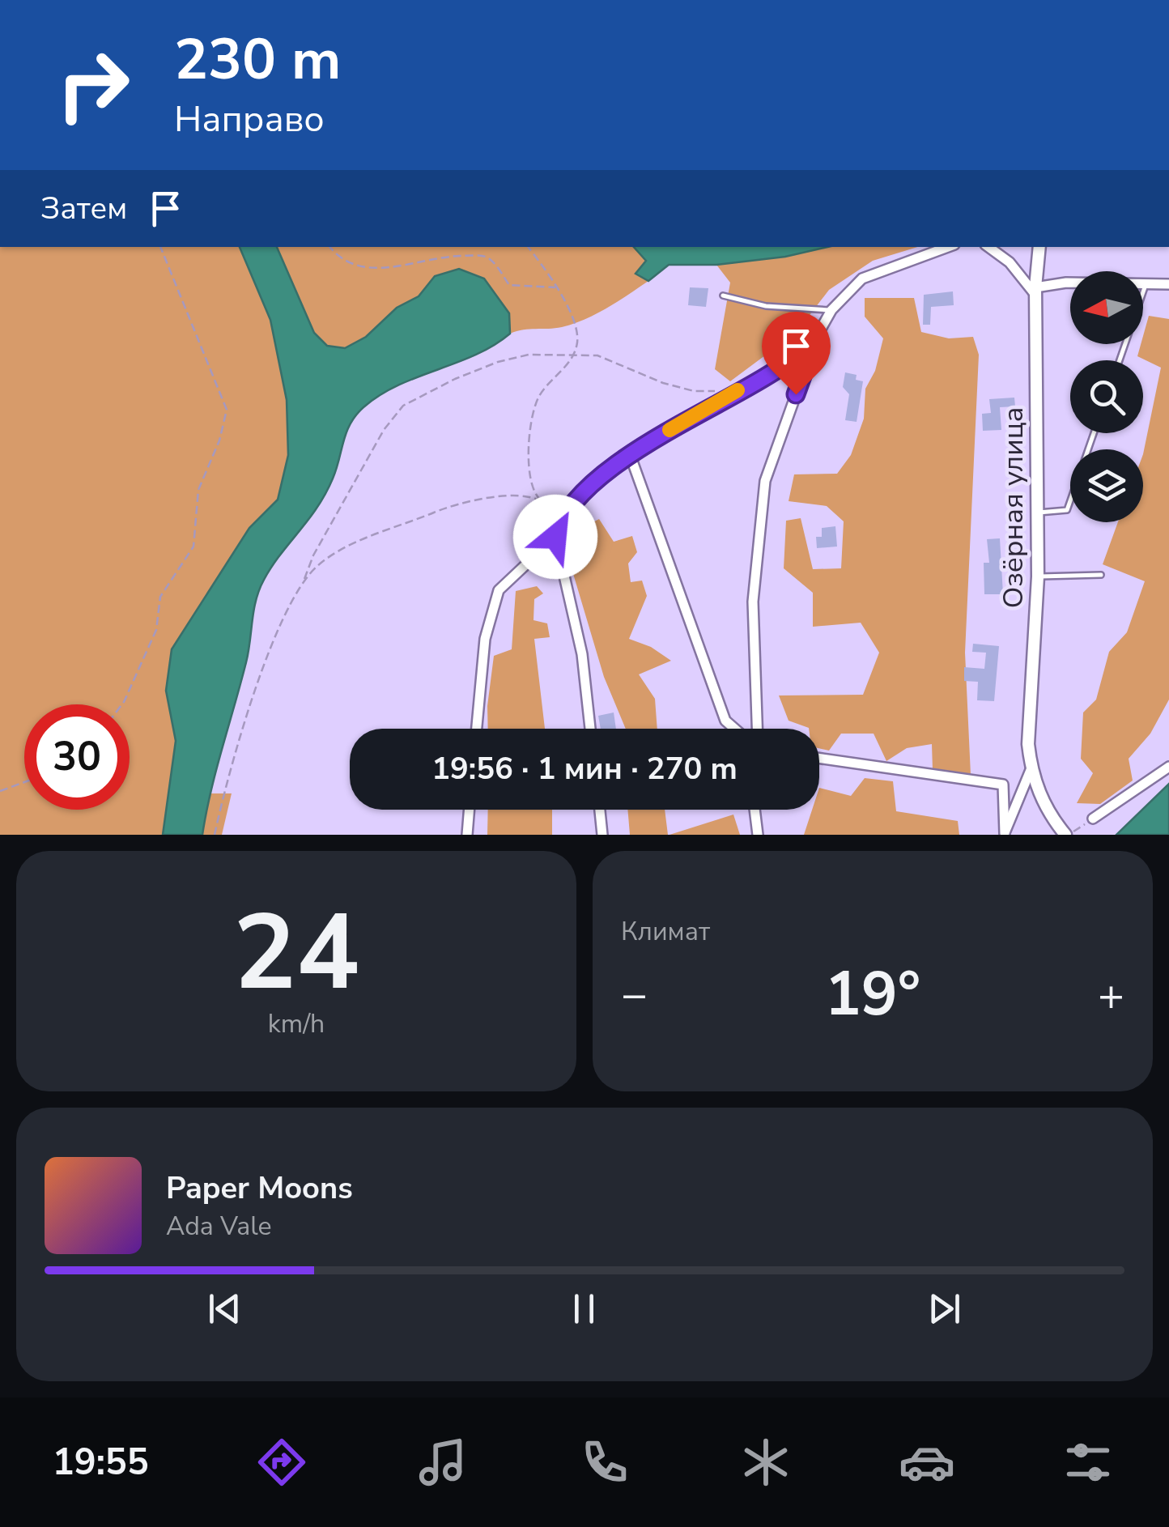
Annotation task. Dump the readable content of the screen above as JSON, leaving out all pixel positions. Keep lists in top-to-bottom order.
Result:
{
  "streets": {
    "street": ["Озёрная улица"]
  },
  "north": "left",
  "page": {
    "turn": ["230 m", "Направо"],
    "then": "Затем",
    "limit": "30",
    "trip": "19:56 · 1 мин · 270 m",
    "tile": [
      ["24", "km/h"],
      "Климат"
    ],
    "heat": ["−", "19°", "+"],
    "song": ["Paper Moons", "Ada Vale"],
    "tabs": "19:55"
  }
}
